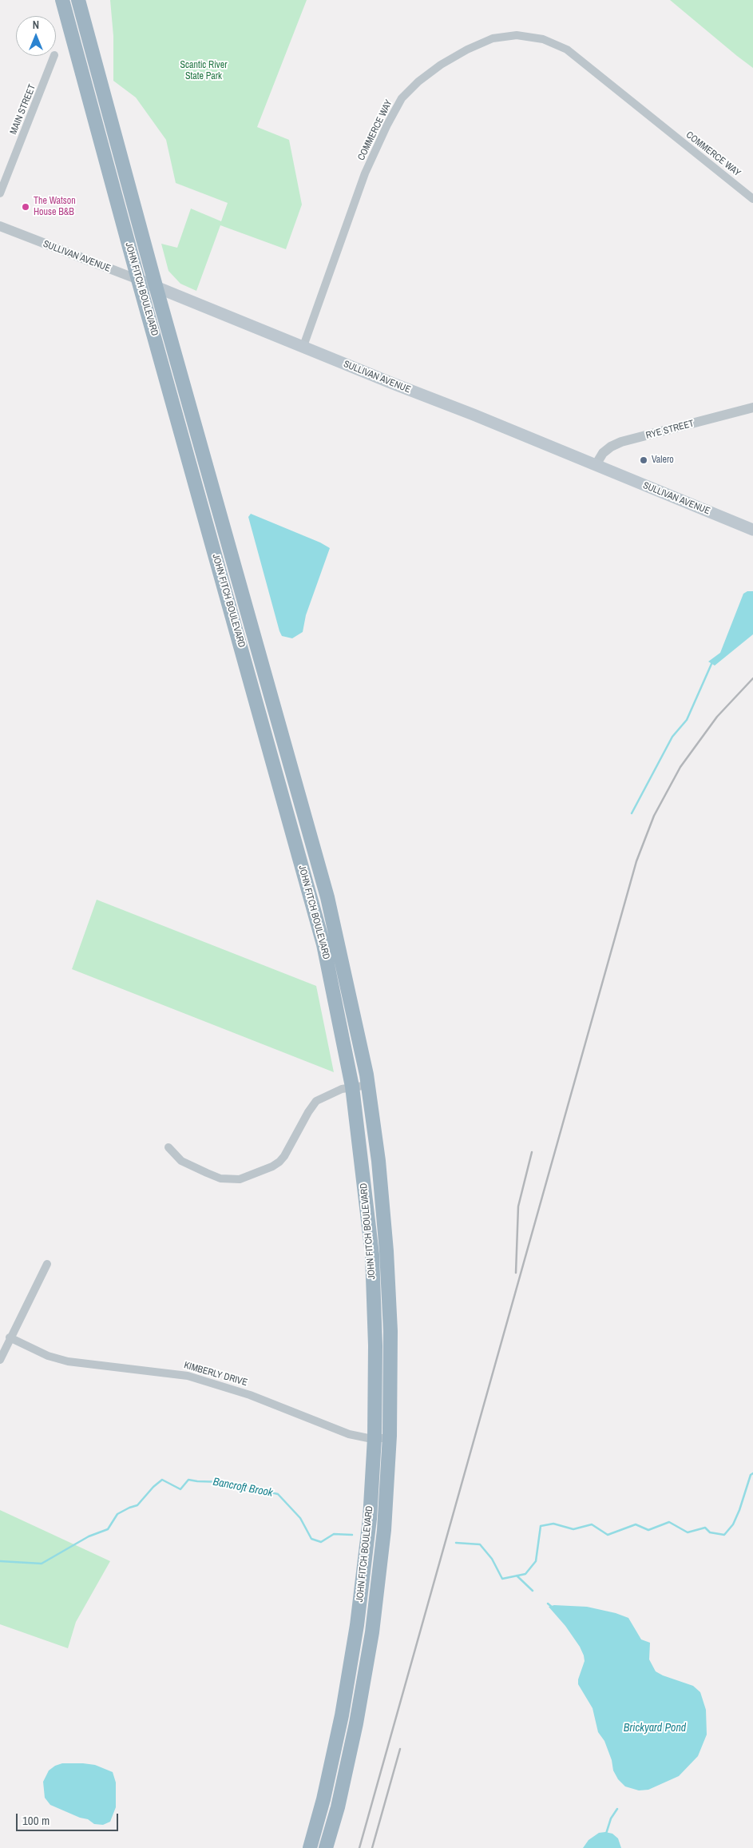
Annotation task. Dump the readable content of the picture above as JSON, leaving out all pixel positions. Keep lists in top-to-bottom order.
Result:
{
  "streets": {
    "highway": ["JOHN FITCH BOULEVARD"],
    "main road": ["SULLIVAN AVENUE"],
    "street": [
      "MAIN STREET",
      "COMMERCE WAY",
      "RYE STREET",
      "KIMBERLY DRIVE"
    ]
  },
  "crossings": [
    ["COMMERCE WAY", "SULLIVAN AVENUE"],
    ["SULLIVAN AVENUE", "JOHN FITCH BOULEVARD"],
    ["SULLIVAN AVENUE", "RYE STREET"],
    ["JOHN FITCH BOULEVARD", "KIMBERLY DRIVE"]
  ],
  "water": ["Bancroft Brook", "Brickyard Pond"],
  "parks": ["Scantic River State Park"],
  "places": ["The Watson House B&B", "Valero"],
  "scale_bar": "100 m",
  "north": "top"
}
